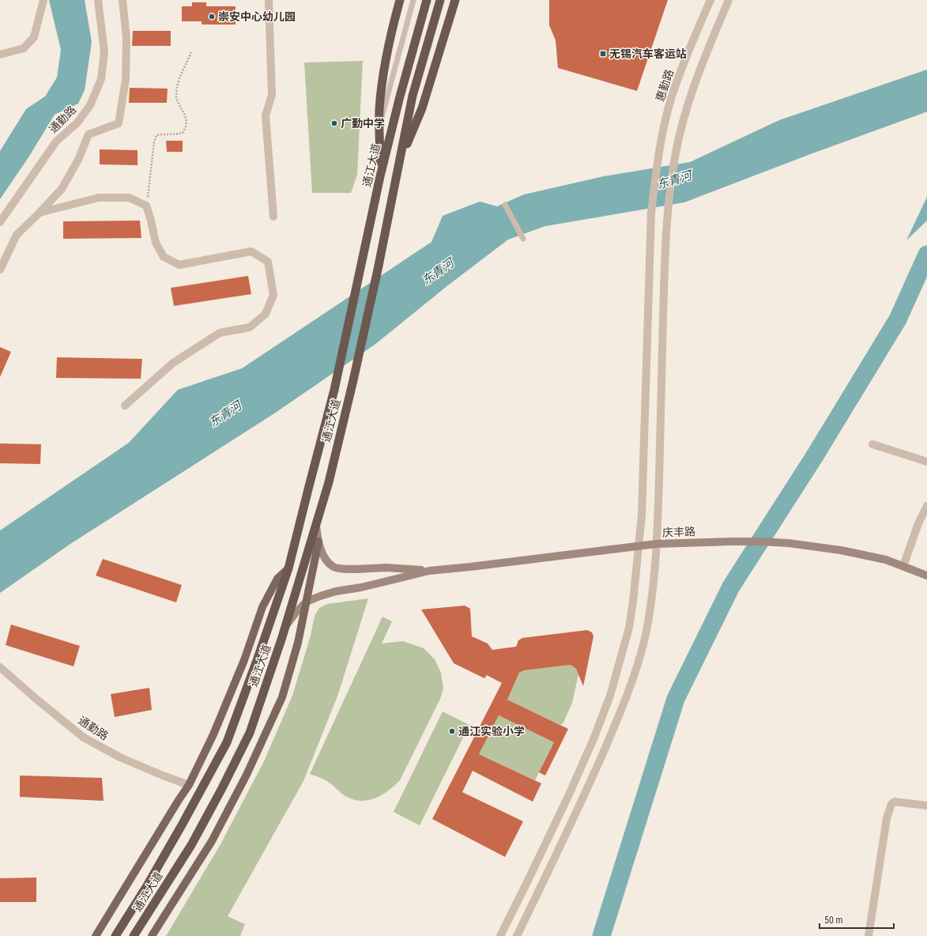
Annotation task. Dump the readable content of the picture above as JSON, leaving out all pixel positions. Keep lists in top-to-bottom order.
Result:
{
  "streets": {
    "highway": ["通江大道"],
    "main road": ["庆丰路"],
    "street": ["惠勤路", "通勤路"]
  },
  "crossings": [
    ["惠勤路", "庆丰路"]
  ],
  "water": ["东青河"],
  "places": {
    "other": ["崇安中心幼儿园", "广勤中学", "通江实验小学"],
    "transit": ["无锡汽车客运站"]
  },
  "scale_bar": "50 m"
}
